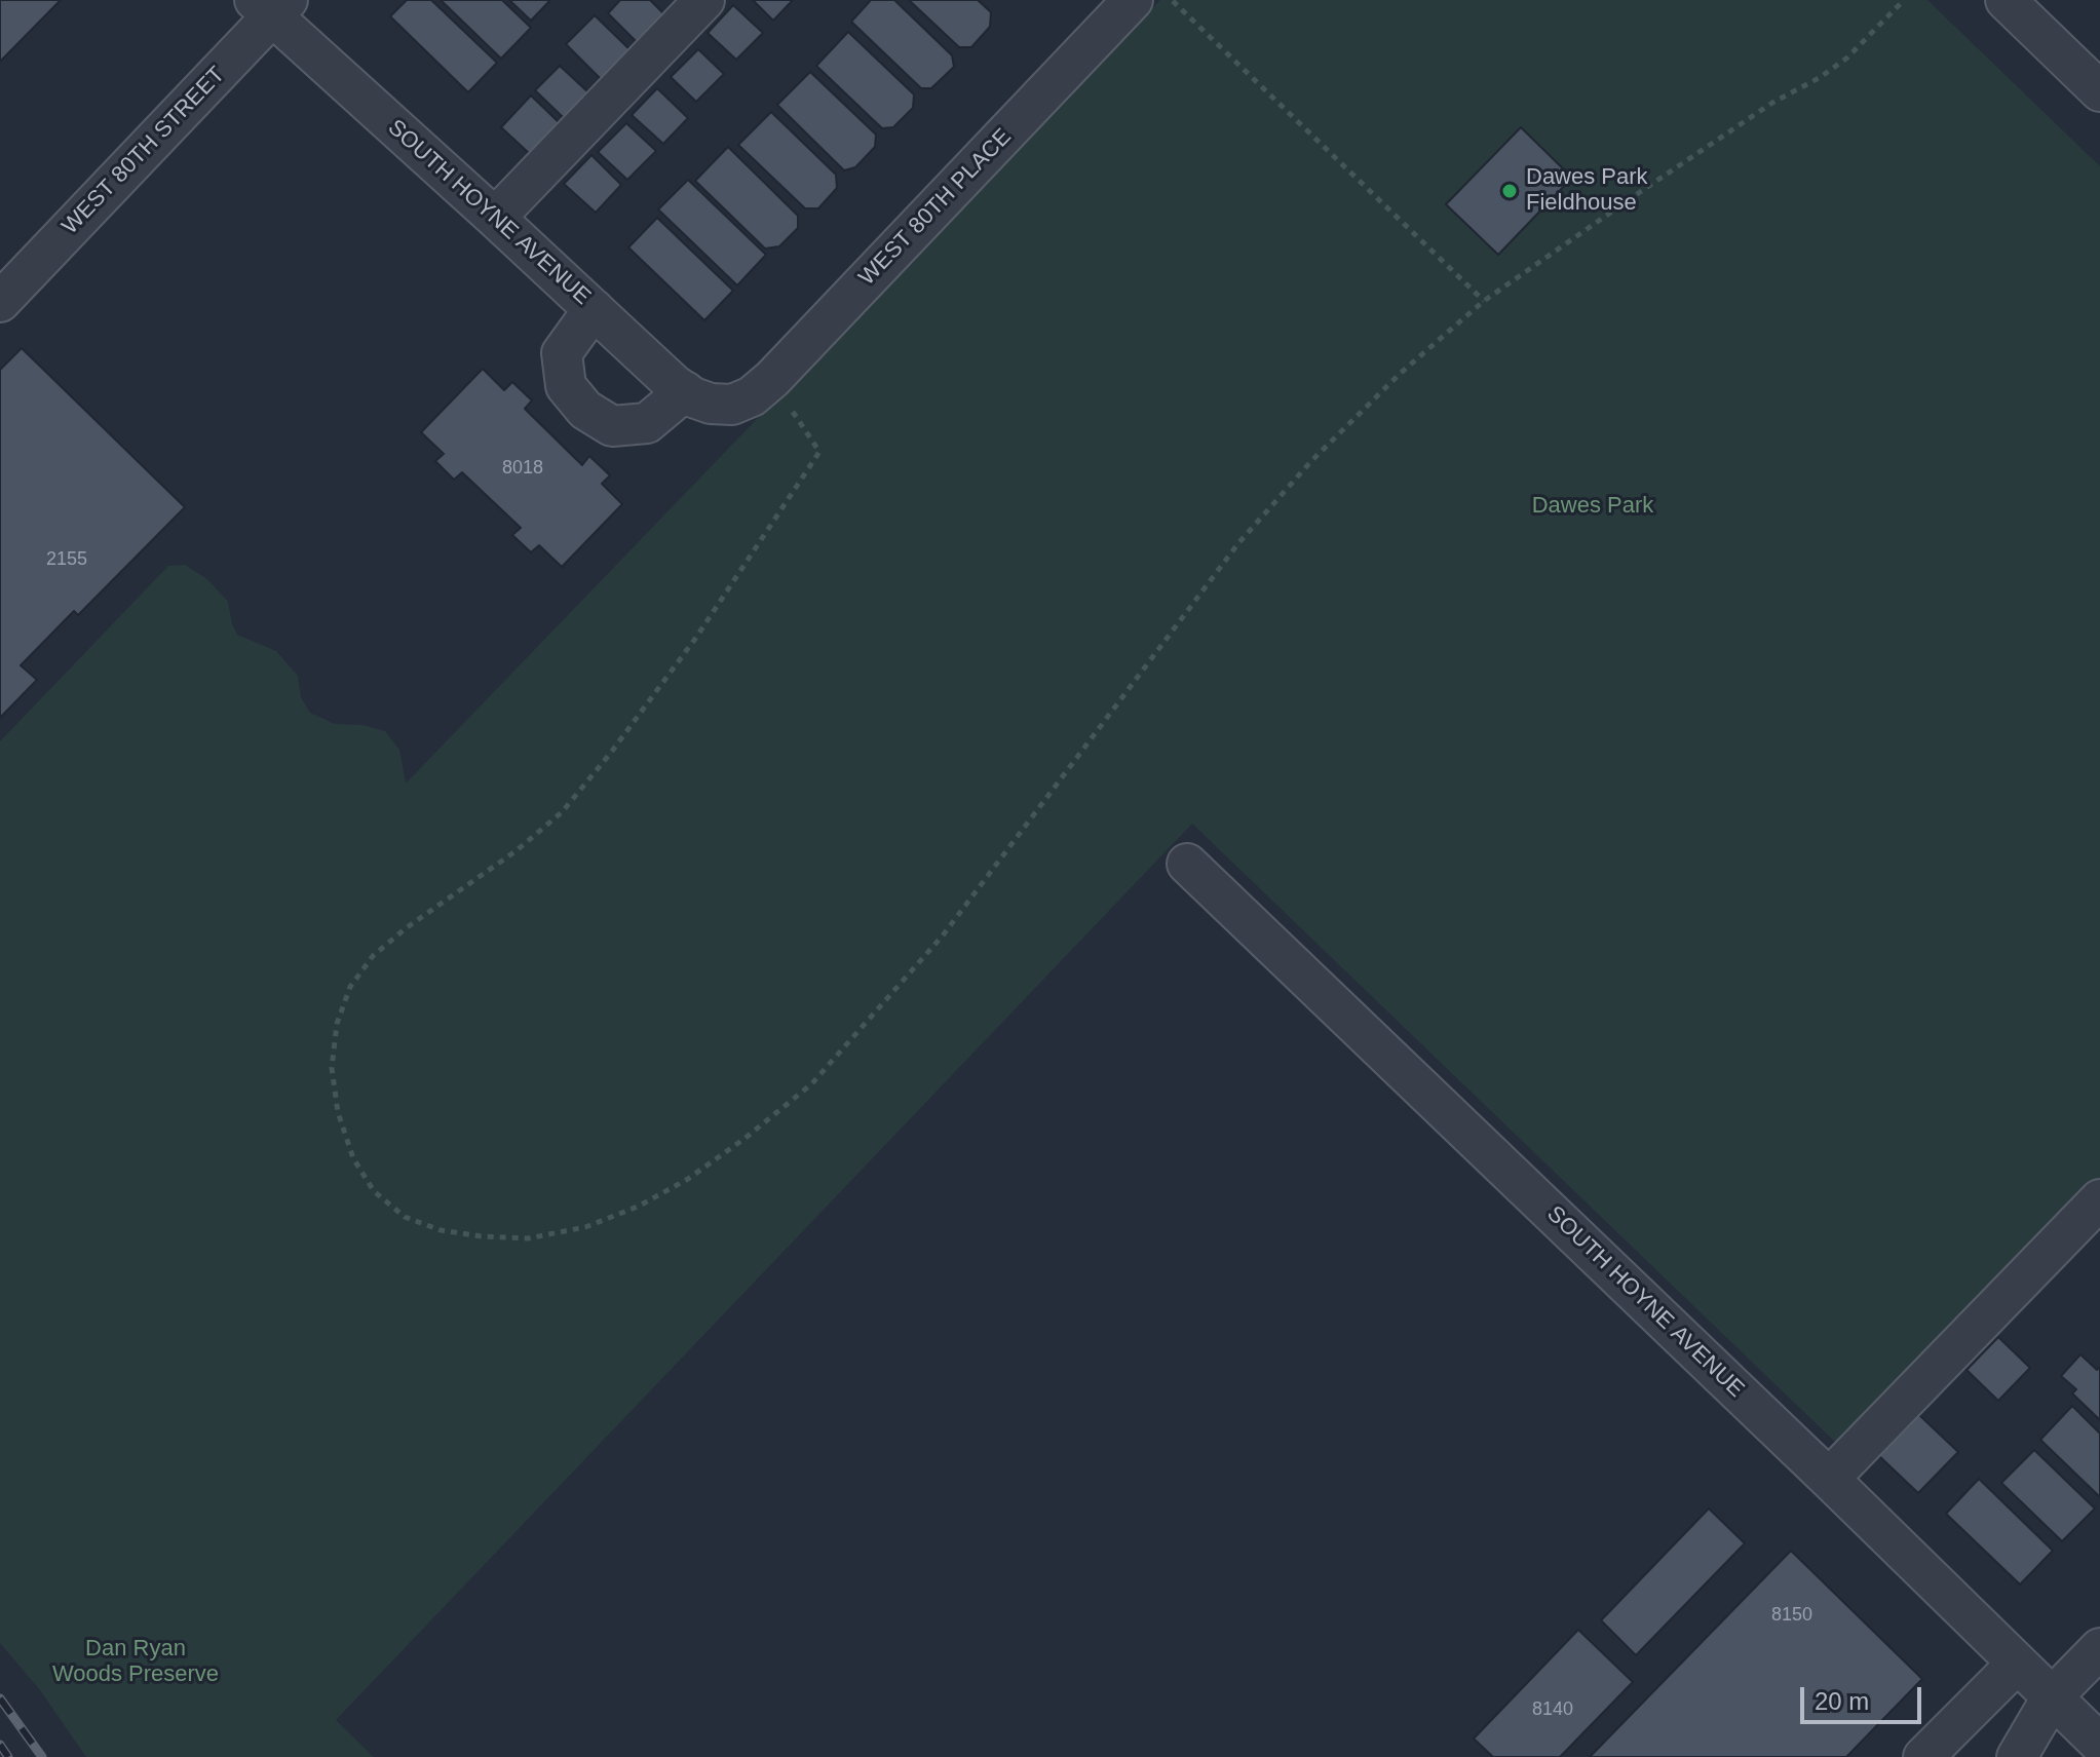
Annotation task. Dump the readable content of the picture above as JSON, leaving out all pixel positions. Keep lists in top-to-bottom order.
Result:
{
  "streets": {
    "street": ["WEST 80TH STREET", "WEST 80TH PLACE", "SOUTH HOYNE AVENUE"]
  },
  "crossings": [
    ["WEST 80TH STREET", "SOUTH HOYNE AVENUE"],
    ["WEST 80TH PLACE", "SOUTH HOYNE AVENUE"]
  ],
  "parks": ["Dawes Park", "Dan Ryan Woods Preserve"],
  "places": ["Dawes Park Fieldhouse"],
  "house_numbers": [
    "8018",
    "2155",
    "8150",
    "8140"
  ],
  "scale_bar": "20 m"
}
